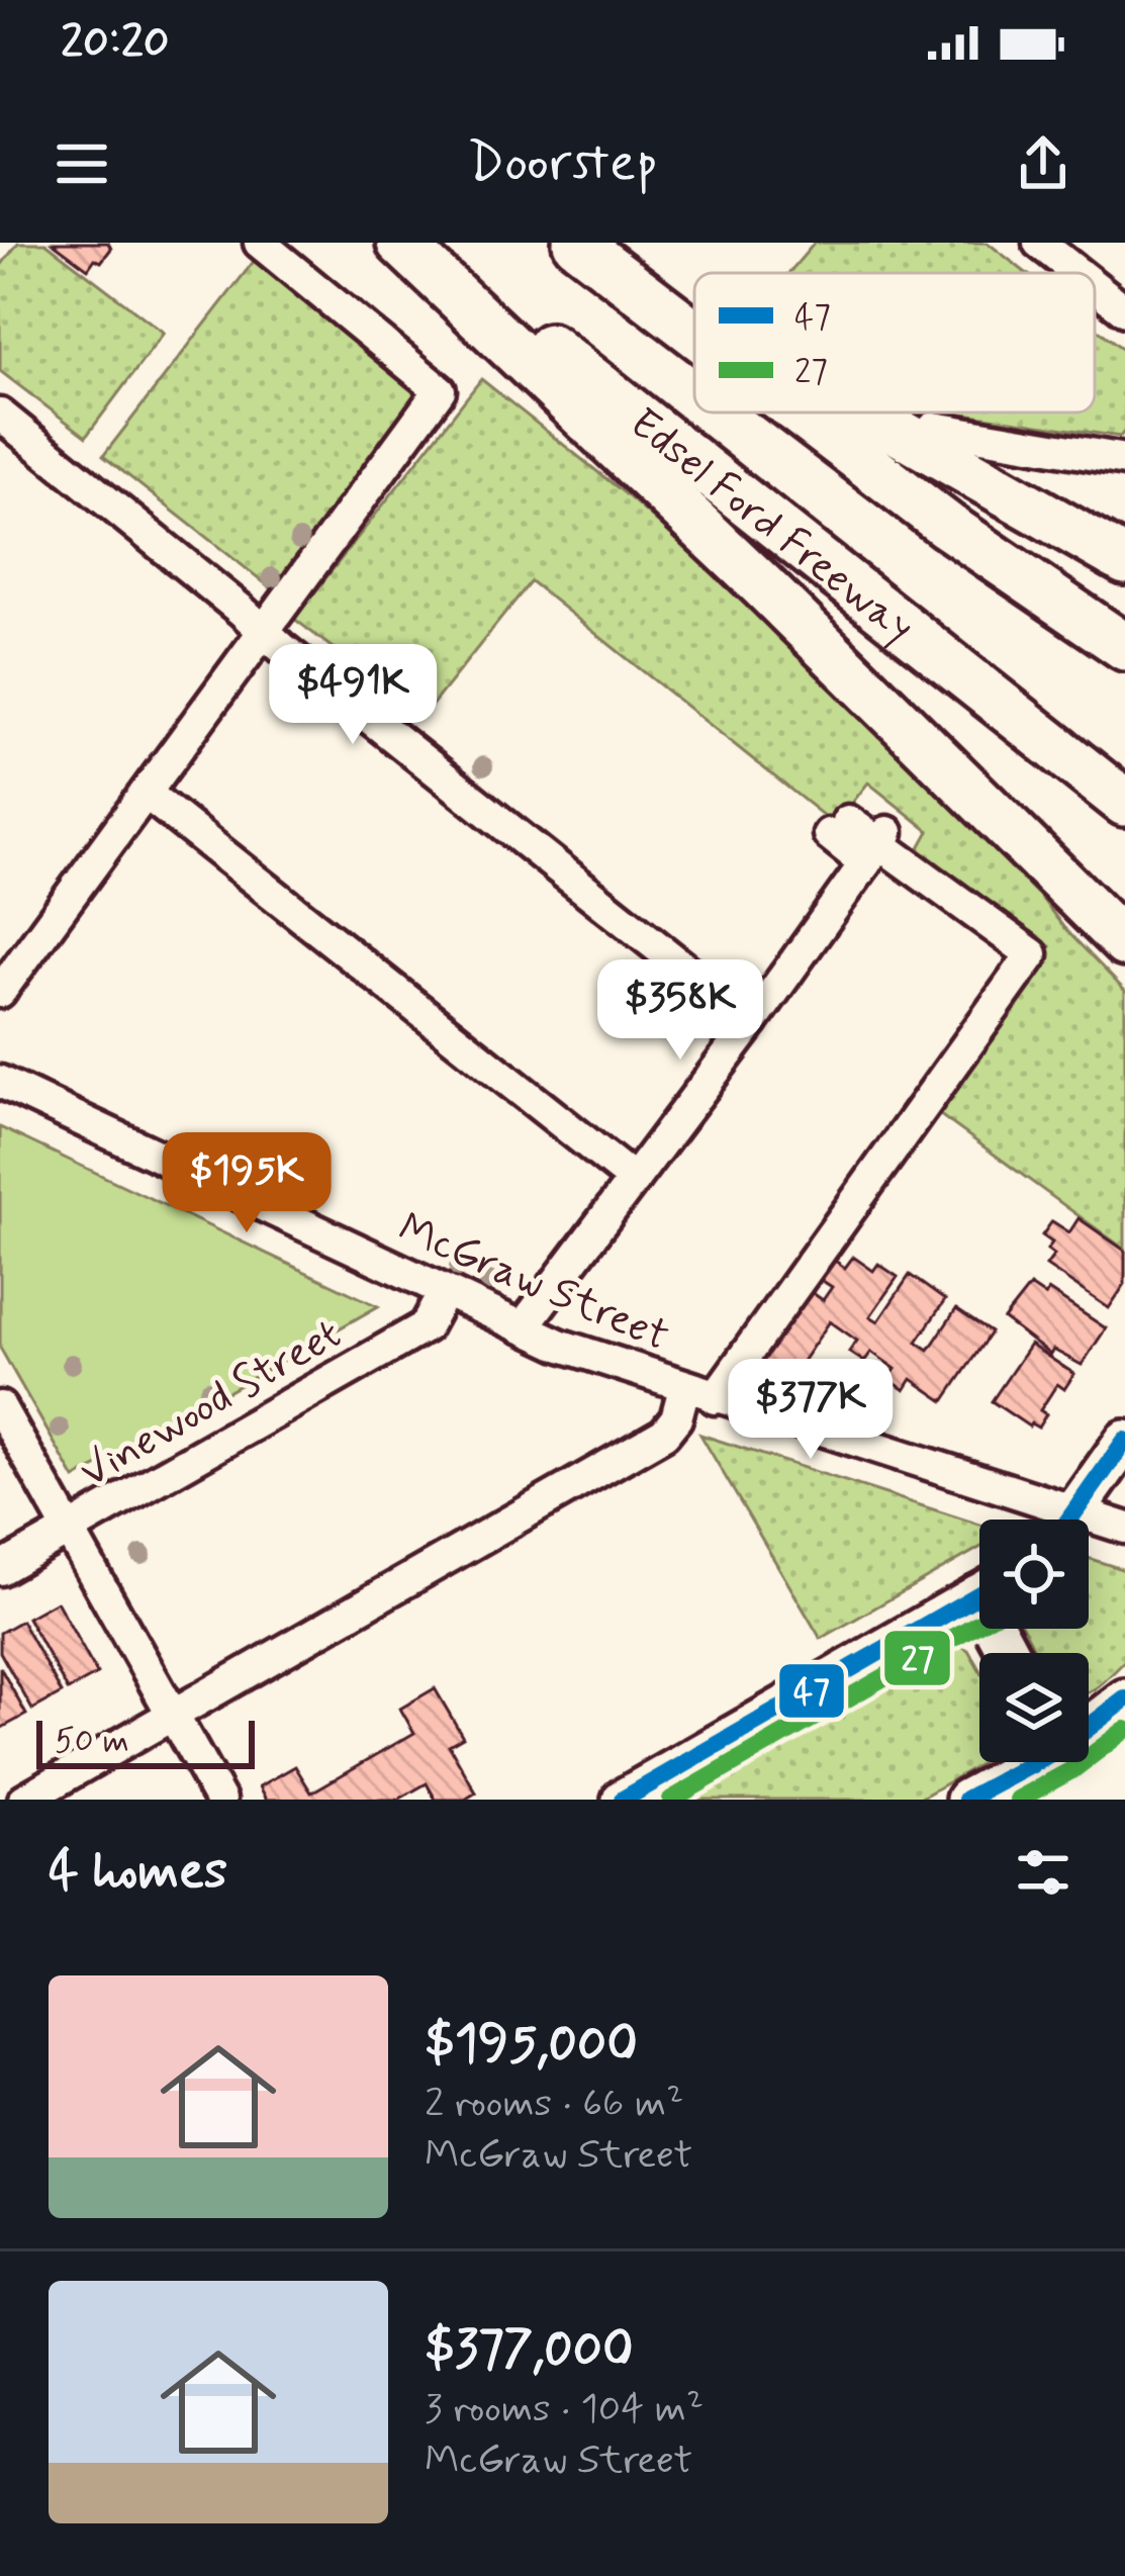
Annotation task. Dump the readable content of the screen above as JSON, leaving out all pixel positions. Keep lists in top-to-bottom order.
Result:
{
  "streets": {
    "highway": ["Edsel Ford Freeway"],
    "street": ["McGraw Street", "Vinewood Street"]
  },
  "crossings": [
    ["McGraw Street", "Vinewood Street"]
  ],
  "lines": ["transit line 47", "transit line 27"],
  "legend": ["47", "27"],
  "scale_bar": "50 m",
  "page": {
    "status": "20:20",
    "header": "Doorstep",
    "price": [
      "$491K",
      "$358K",
      "$195K",
      "$377K"
    ],
    "scale": "50 m",
    "heading": "4 homes",
    "list": [
      {
        "name": "$195,000",
        "note": "2 rooms · 66 m² · McGraw Street"
      },
      {
        "name": "$377,000",
        "note": "3 rooms · 104 m² · McGraw Street"
      }
    ]
  }
}
